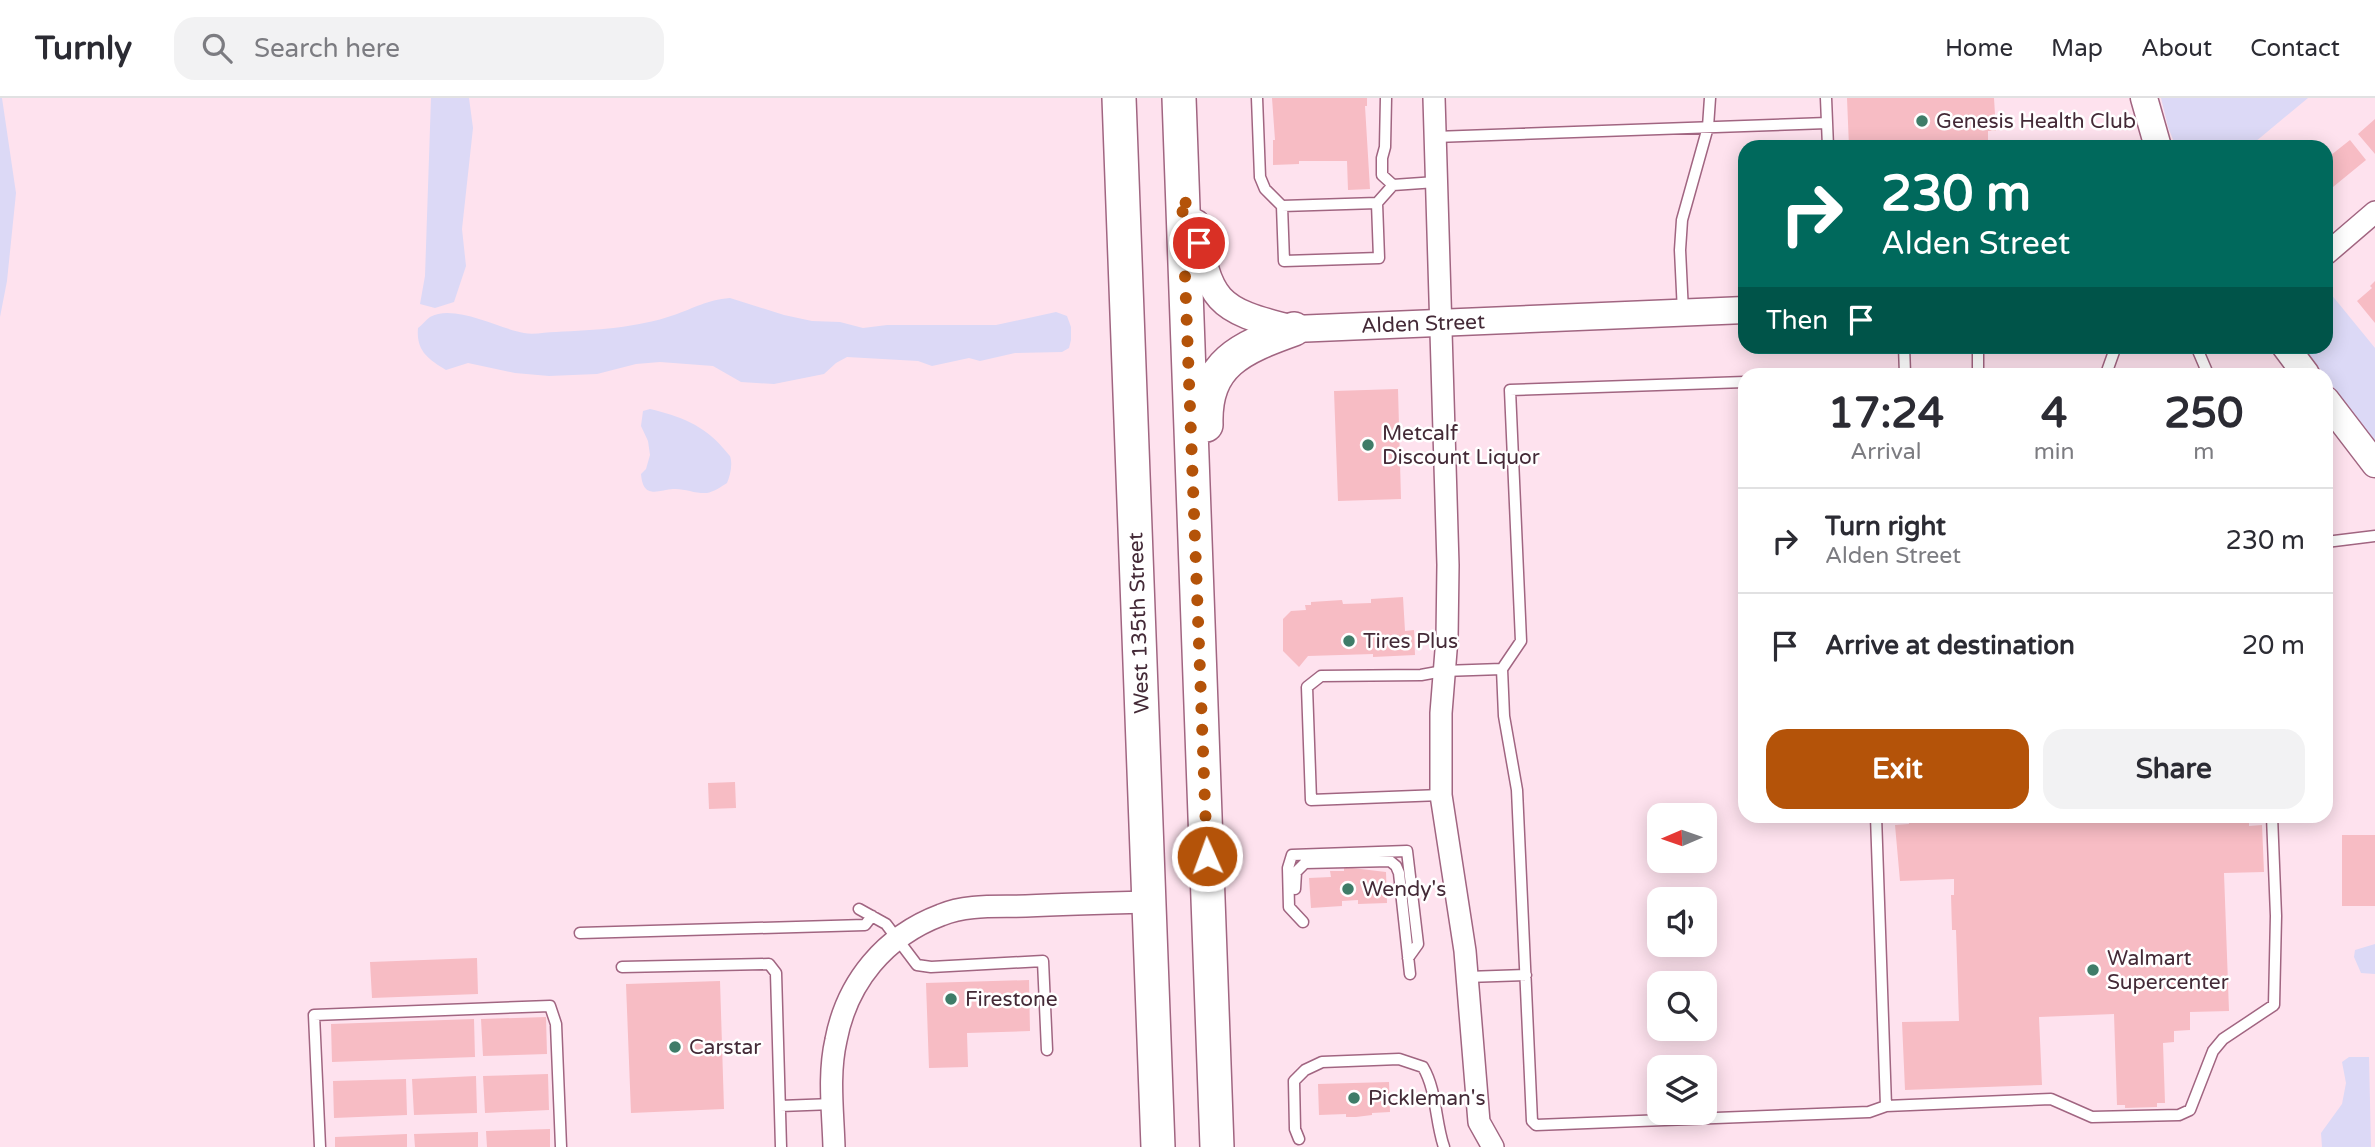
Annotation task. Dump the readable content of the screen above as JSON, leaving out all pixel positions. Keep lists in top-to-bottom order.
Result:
{
  "streets": {
    "main road": ["West 135th Street"],
    "street": ["Alden Street"]
  },
  "places": [
    "Genesis Health Club",
    "Metcalf Discount Liquor",
    "Tires Plus",
    "Wendy's",
    "Walmart Supercenter",
    "Firestone",
    "Carstar",
    "Pickleman's"
  ],
  "north": "left",
  "page": {
    "header": "Turnly",
    "search": "Search here",
    "nav": [
      "Home",
      "Map",
      "About",
      "Contact"
    ],
    "turn": ["230 m", "Alden Street"],
    "then": "Then",
    "eta": [
      "17:24",
      "Arrival",
      "4",
      "min",
      "250",
      "m"
    ],
    "list": [
      {
        "name": "Turn right",
        "note": "Alden Street",
        "value": "230 m"
      },
      {
        "name": "Arrive at destination",
        "value": "20 m"
      }
    ],
    "buttons": ["Exit", "Share"]
  }
}
